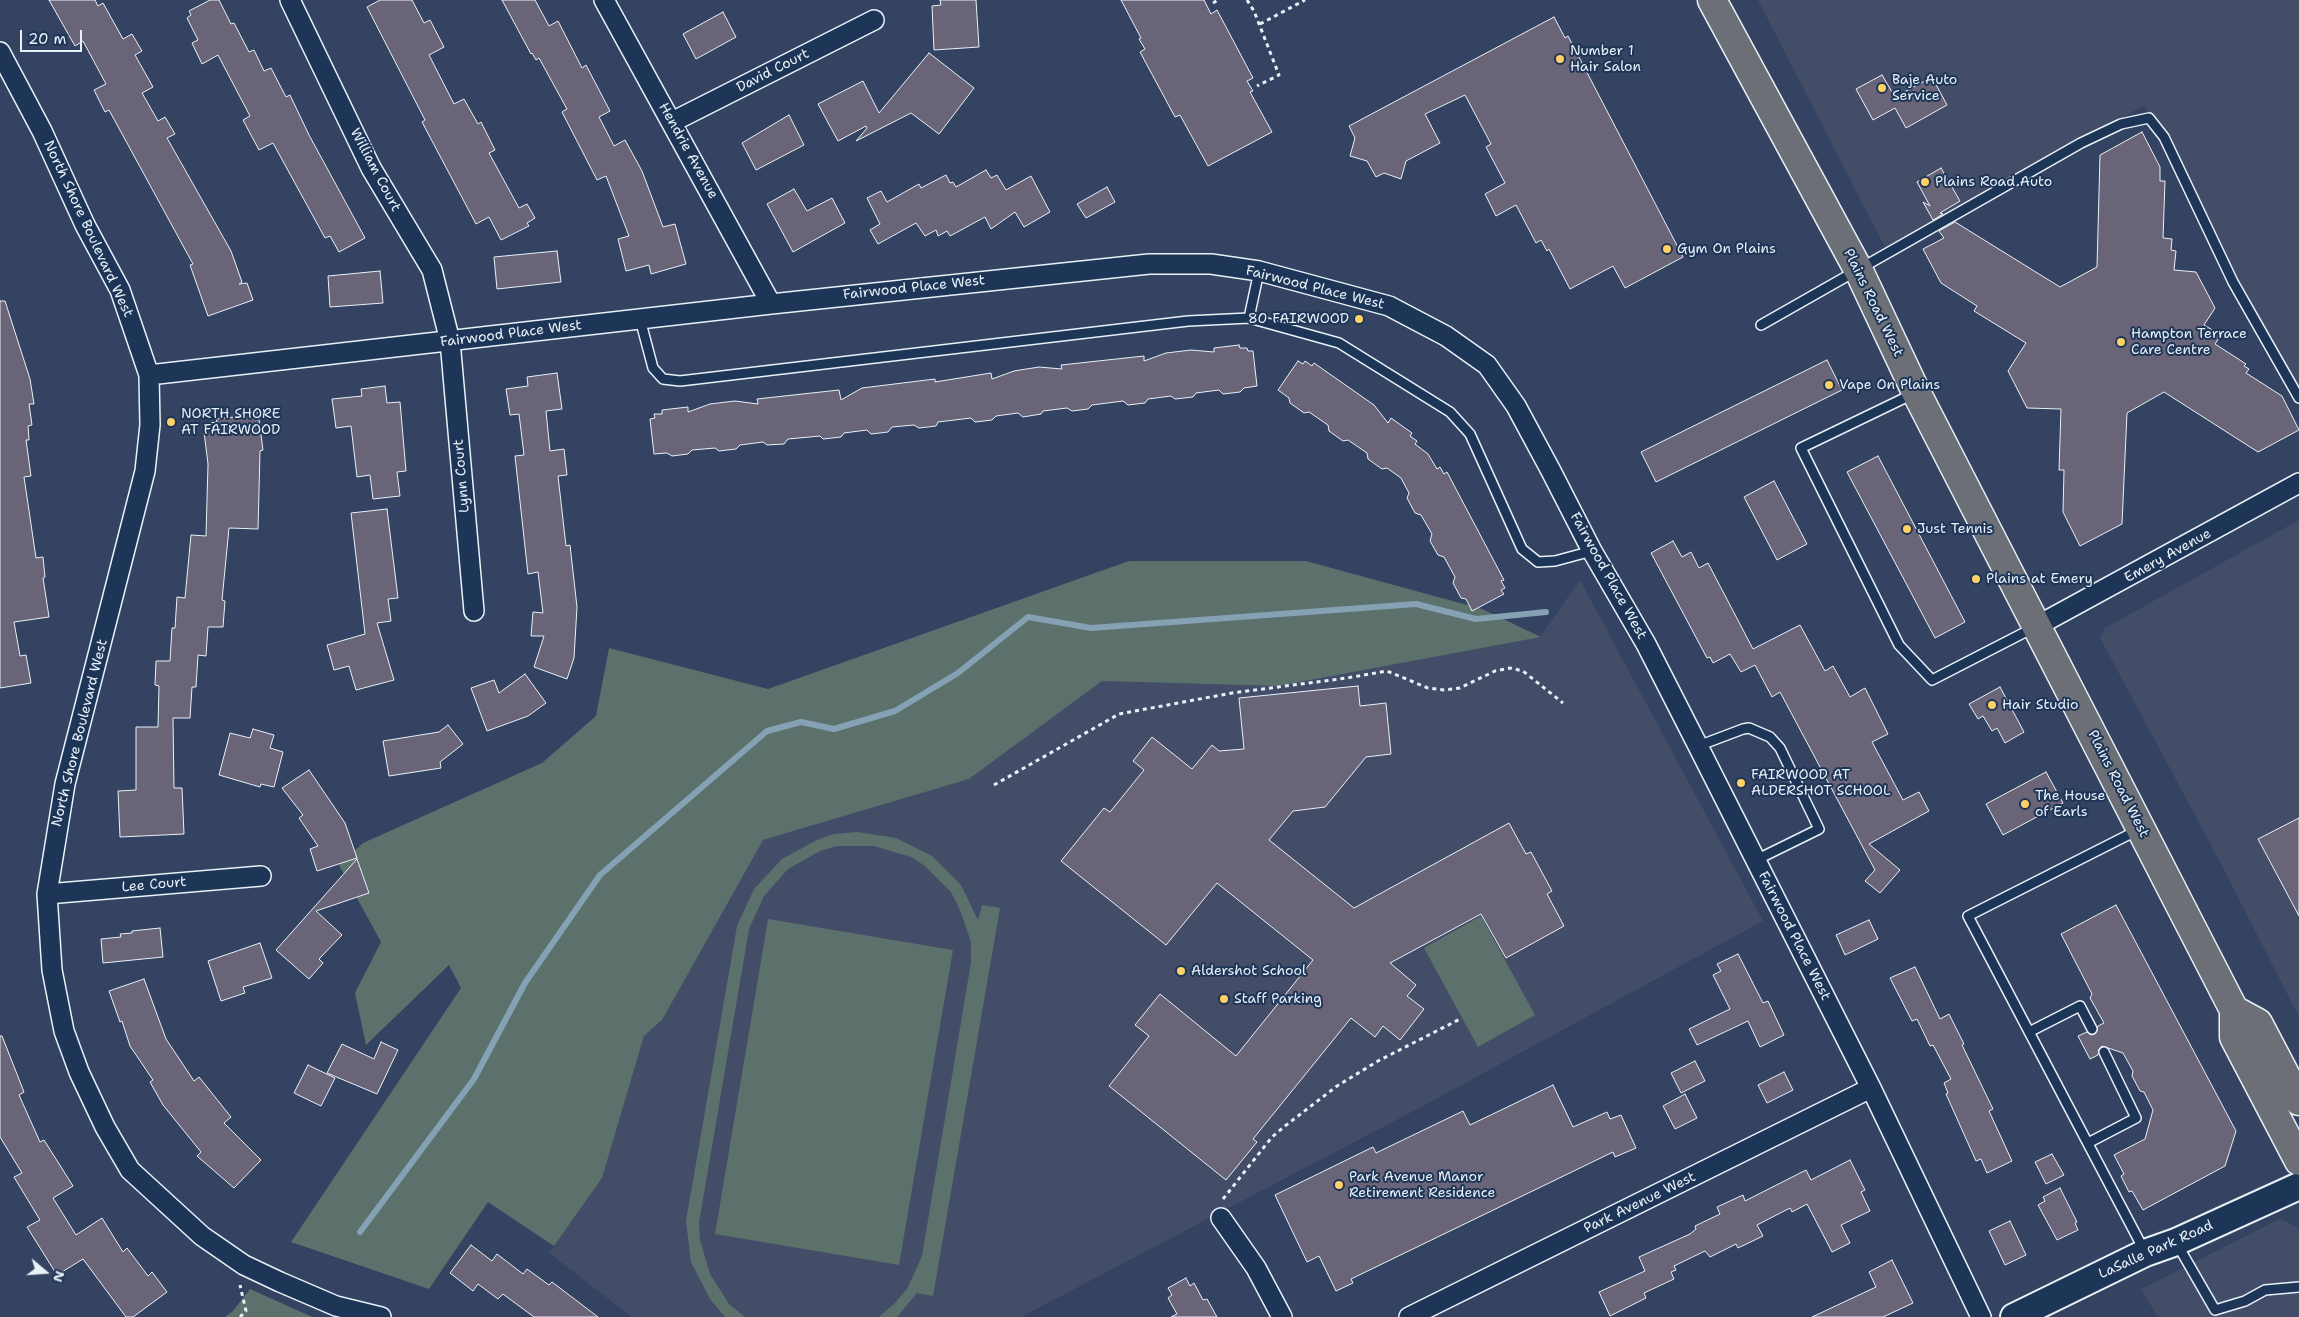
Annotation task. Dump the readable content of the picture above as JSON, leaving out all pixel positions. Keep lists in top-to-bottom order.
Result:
{
  "streets": {
    "main road": ["Plains Road West", "LaSalle Park Road"],
    "street": [
      "David Court",
      "Hendrie Avenue",
      "William Court",
      "North Shore Boulevard West",
      "Fairwood Place West",
      "Lynn Court",
      "Emery Avenue",
      "Lee Court",
      "Park Avenue West"
    ]
  },
  "crossings": [
    ["David Court", "Hendrie Avenue"],
    ["Hendrie Avenue", "Fairwood Place West"],
    ["William Court", "Fairwood Place West"],
    ["William Court", "Lynn Court"],
    ["North Shore Boulevard West", "Fairwood Place West"],
    ["North Shore Boulevard West", "Lee Court"],
    ["Fairwood Place West", "Lynn Court"],
    ["Fairwood Place West", "Park Avenue West"],
    ["Plains Road West", "Emery Avenue"]
  ],
  "places": [
    "Number 1 Hair Salon",
    "Baje Auto Service",
    "Plains Road Auto",
    "Gym On Plains",
    "80 FAIRWOOD",
    "Hampton Terrace Care Centre",
    "Vape On Plains",
    "NORTH SHORE AT FAIRWOOD",
    "Just Tennis",
    "Plains at Emery",
    "Hair Studio",
    "FAIRWOOD AT ALDERSHOT SCHOOL",
    "The House of Earls",
    "Aldershot School",
    "Staff Parking",
    "Park Avenue Manor Retirement Residence"
  ],
  "scale_bar": "20 m",
  "north": "right"
}
